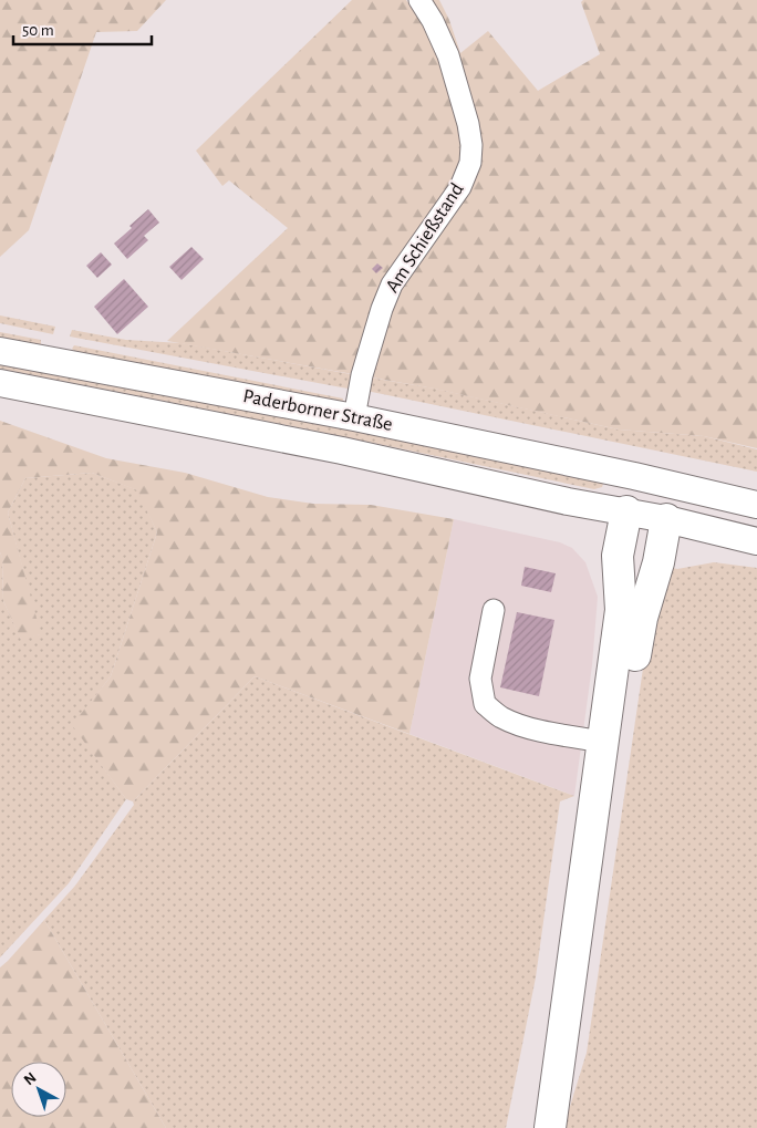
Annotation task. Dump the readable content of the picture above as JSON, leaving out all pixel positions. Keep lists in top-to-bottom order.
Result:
{
  "streets": {
    "main road": ["Paderborner Straße"],
    "street": ["Am Schießstand"]
  },
  "crossings": [
    ["Am Schießstand", "Paderborner Straße"]
  ],
  "scale_bar": "50 m",
  "north": "top left"
}
